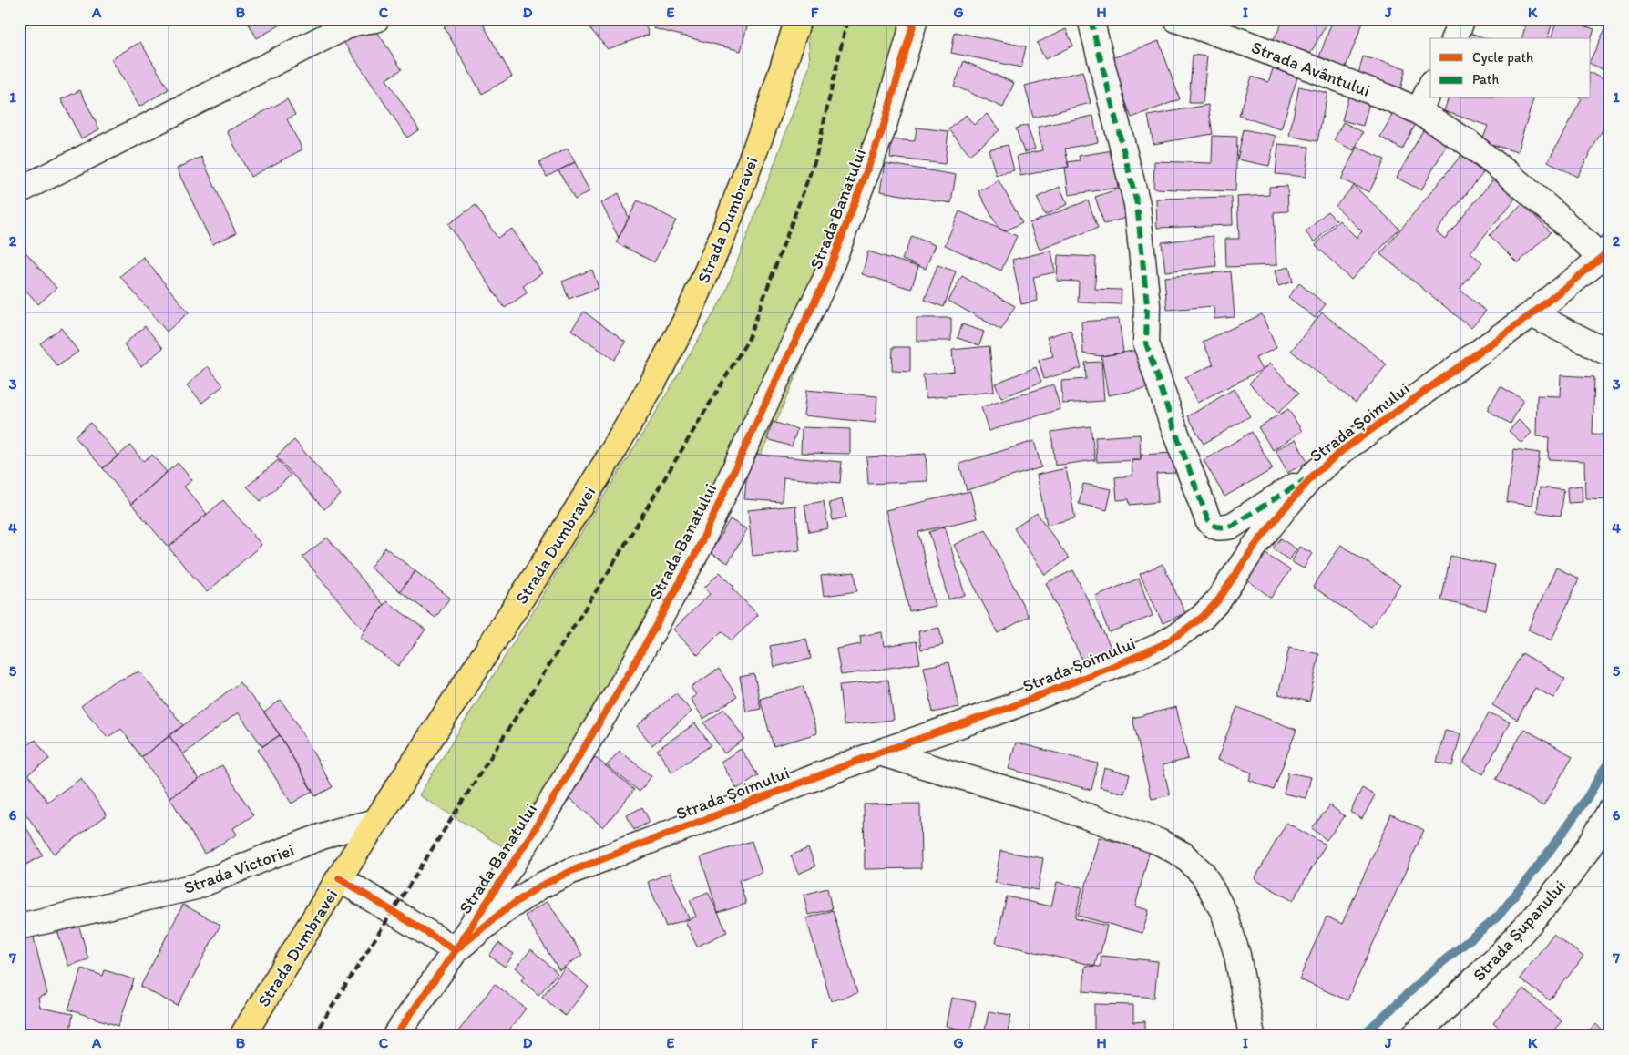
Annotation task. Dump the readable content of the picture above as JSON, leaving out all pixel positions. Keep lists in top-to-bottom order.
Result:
{
  "streets": {
    "main road": ["Strada Dumbravei"],
    "street": [
      "Strada Avântului",
      "Strada Banatului",
      "Strada Șoimului",
      "Strada Victoriei",
      "Strada Șupanului"
    ]
  },
  "crossings": [
    ["Strada Avântului", "Strada Șoimului"],
    ["Strada Banatului", "Strada Șoimului"],
    ["Strada Dumbravei", "Strada Victoriei"]
  ],
  "legend": ["Cycle path", "Path"],
  "grid": {
    "columns": [
      "A",
      "B",
      "C",
      "D",
      "E",
      "F",
      "G",
      "H",
      "I",
      "J",
      "K"
    ],
    "rows": [
      "1",
      "2",
      "3",
      "4",
      "5",
      "6",
      "7"
    ]
  }
}
